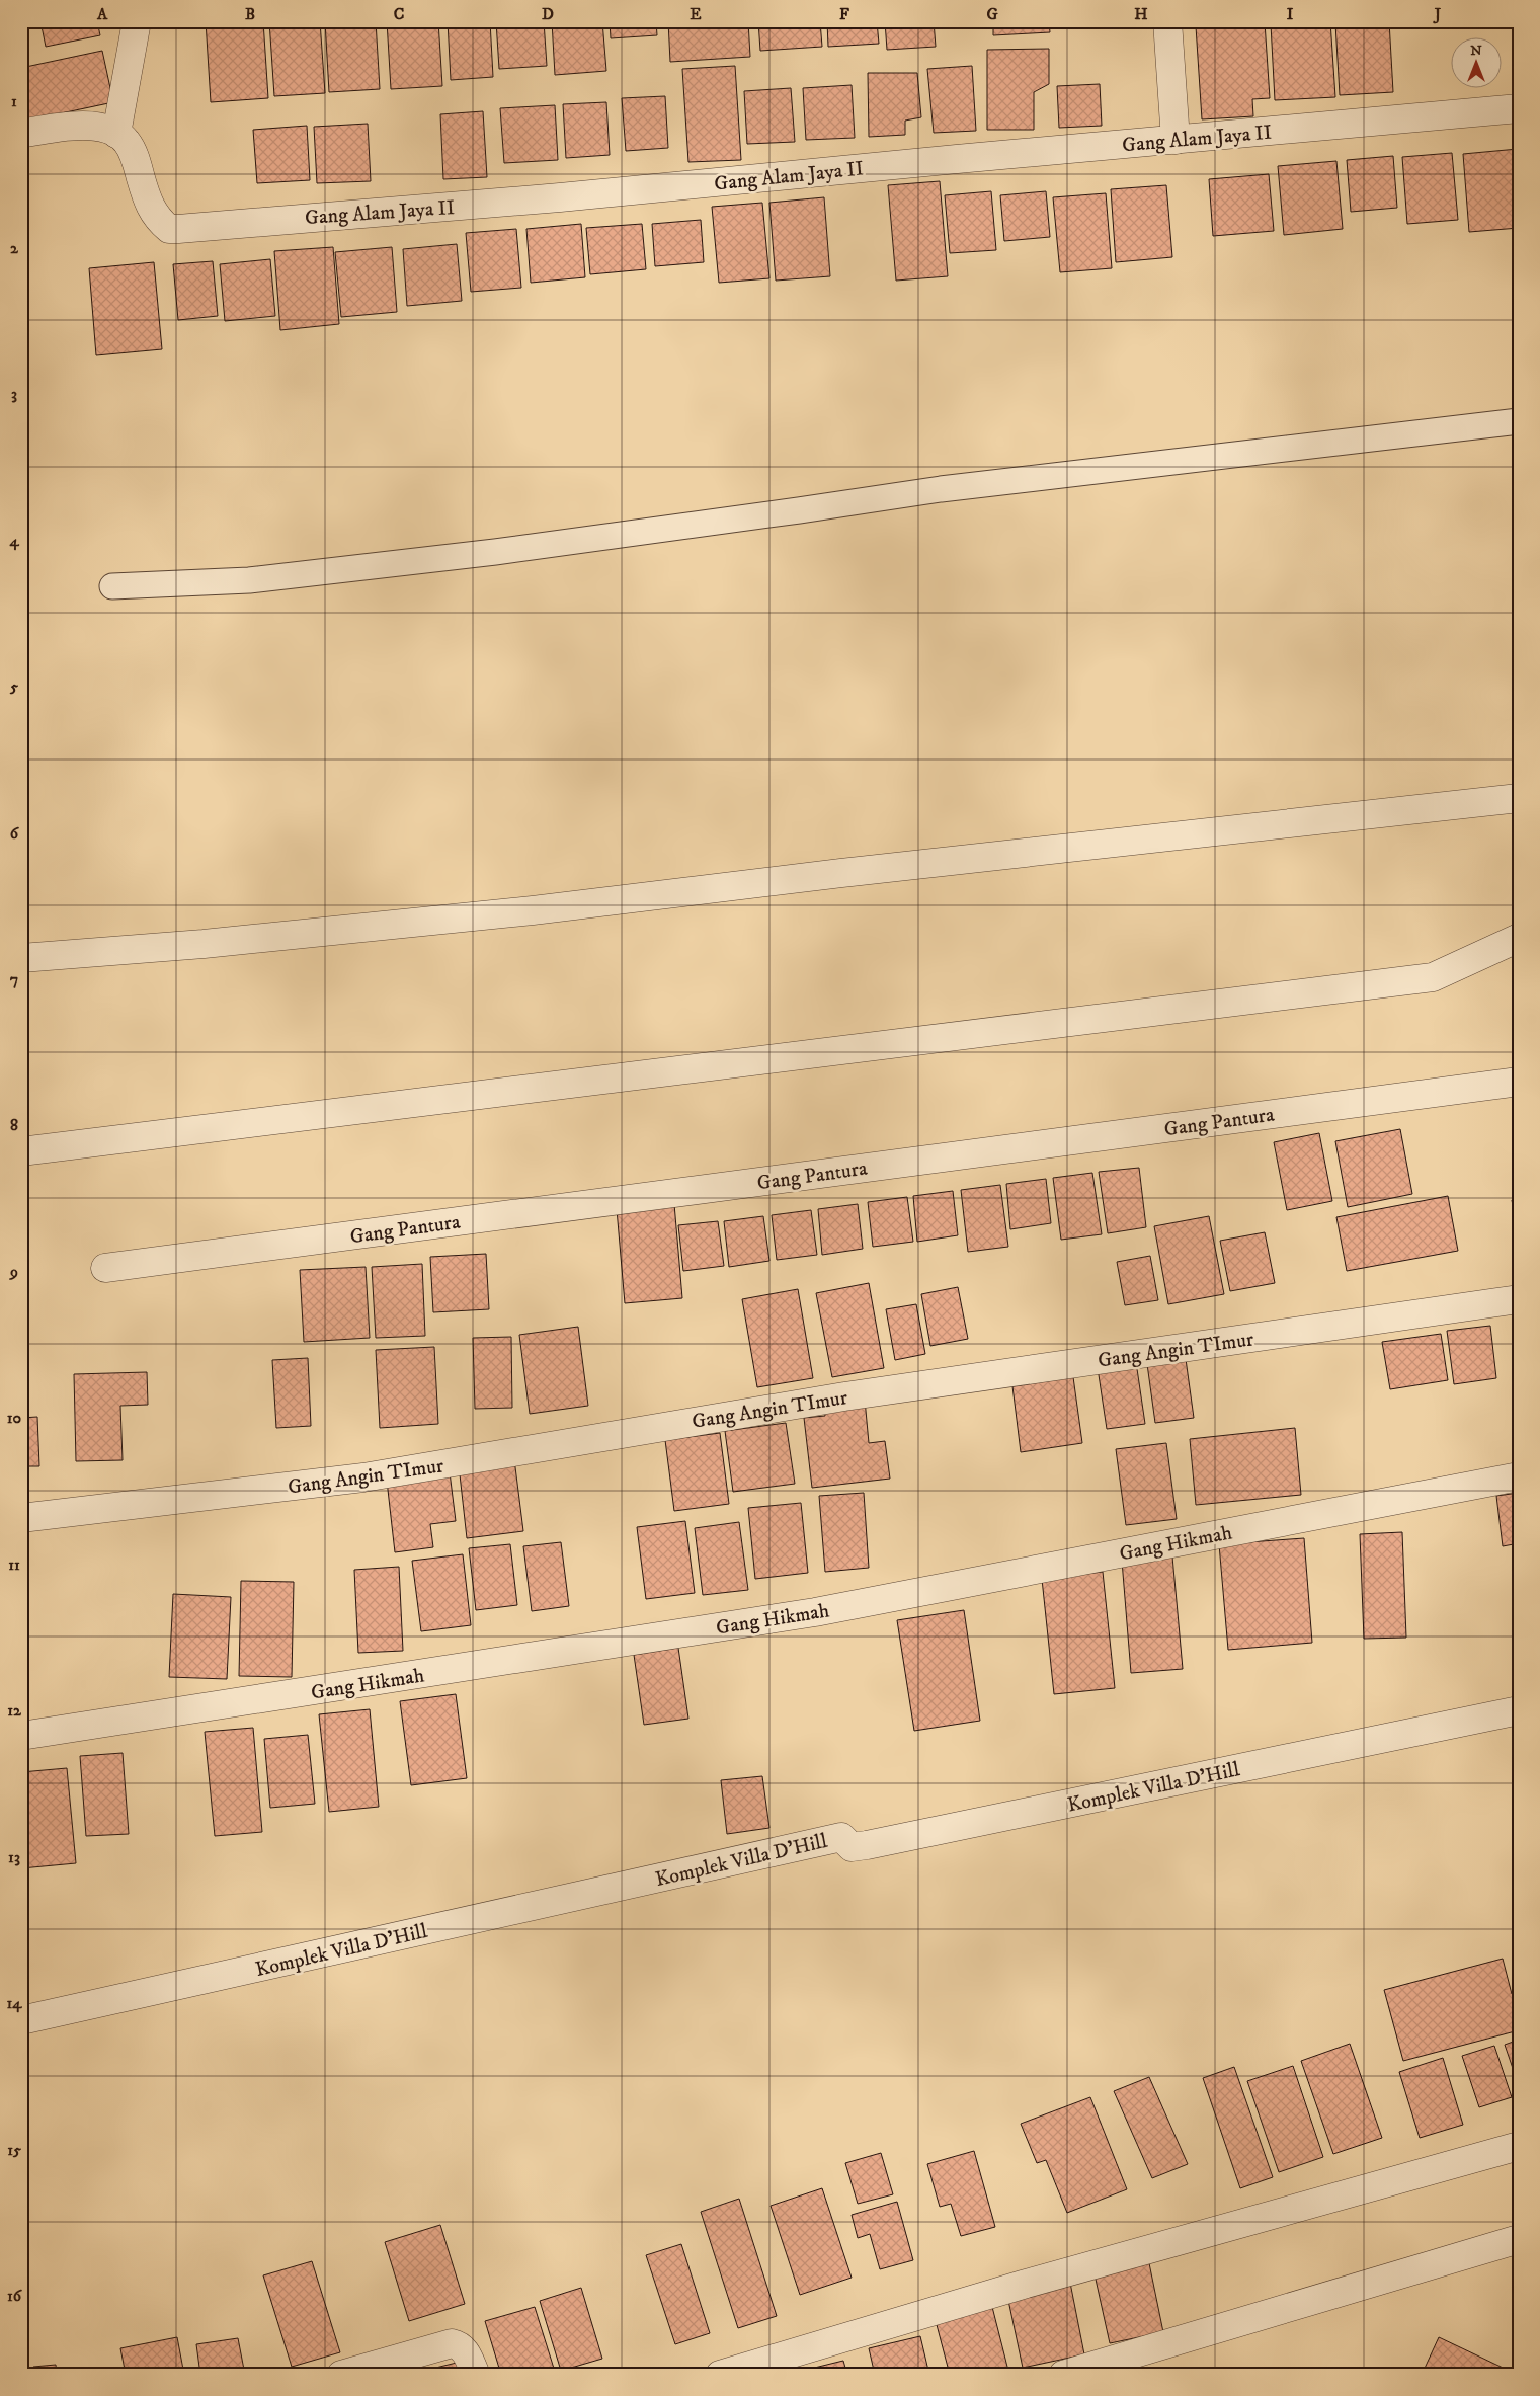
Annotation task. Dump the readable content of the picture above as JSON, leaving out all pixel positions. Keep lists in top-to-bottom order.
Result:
{
  "streets": {
    "street": [
      "Gang Alam Jaya II",
      "Gang Pantura",
      "Gang Angin TImur",
      "Gang Hikmah",
      "Komplek Villa D'Hill"
    ]
  },
  "north": "top",
  "grid": {
    "columns": [
      "A",
      "B",
      "C",
      "D",
      "E",
      "F",
      "G",
      "H",
      "I",
      "J"
    ],
    "rows": [
      "1",
      "2",
      "3",
      "4",
      "5",
      "6",
      "7",
      "8",
      "9",
      "10",
      "11",
      "12",
      "13",
      "14",
      "15",
      "16"
    ]
  }
}
